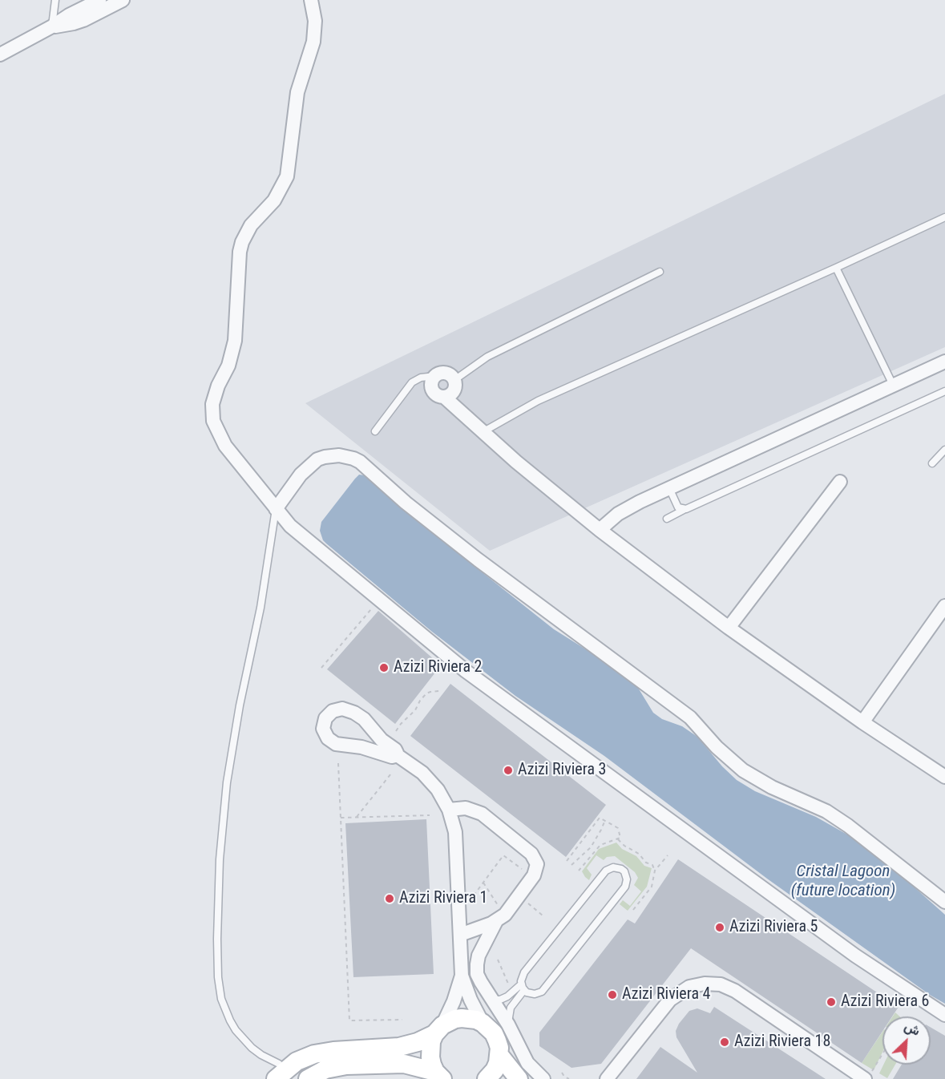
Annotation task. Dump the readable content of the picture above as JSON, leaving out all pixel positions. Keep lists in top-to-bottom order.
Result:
{
  "water": ["Cristal Lagoon (future location)"],
  "places": [
    "Azizi Riviera 2",
    "Azizi Riviera 3",
    "Azizi Riviera 1",
    "Azizi Riviera 5",
    "Azizi Riviera 4",
    "Azizi Riviera 6",
    "Azizi Riviera 18"
  ],
  "north": "top right"
}
